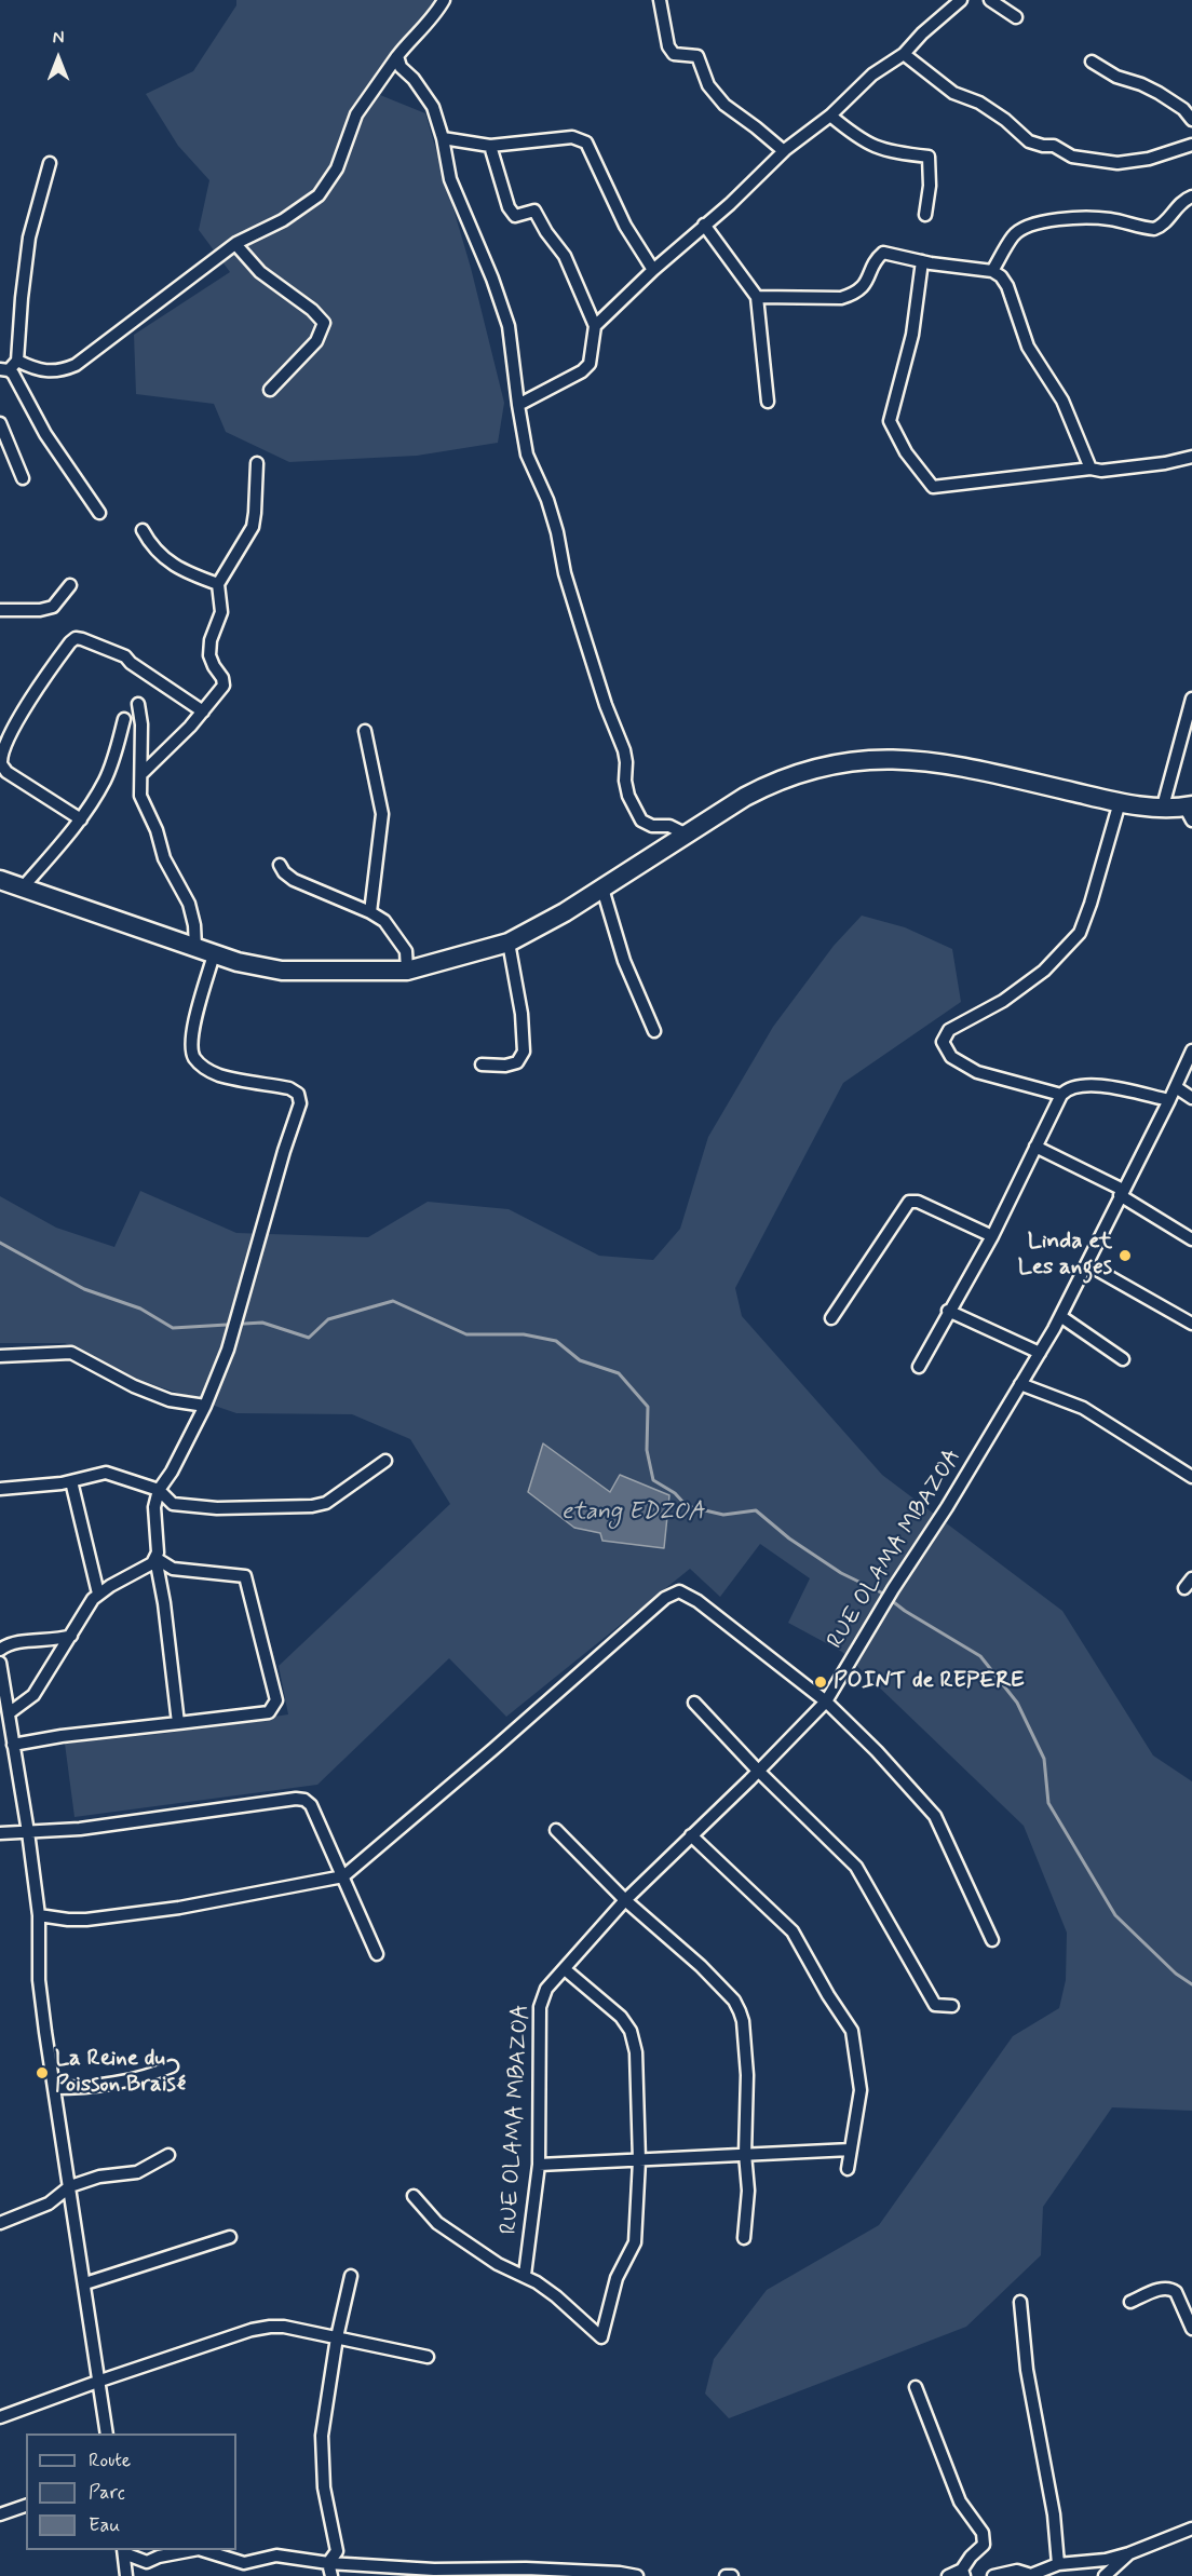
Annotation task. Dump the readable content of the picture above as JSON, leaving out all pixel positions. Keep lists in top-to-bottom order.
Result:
{
  "streets": {
    "street": ["RUE OLAMA MBAZOA"]
  },
  "water": ["etang EDZOA"],
  "places": ["Linda et Les anges", "POINT de REPERE", "La Reine du Poisson Braisé"],
  "legend": ["Route", "Parc", "Eau"],
  "north": "top"
}
